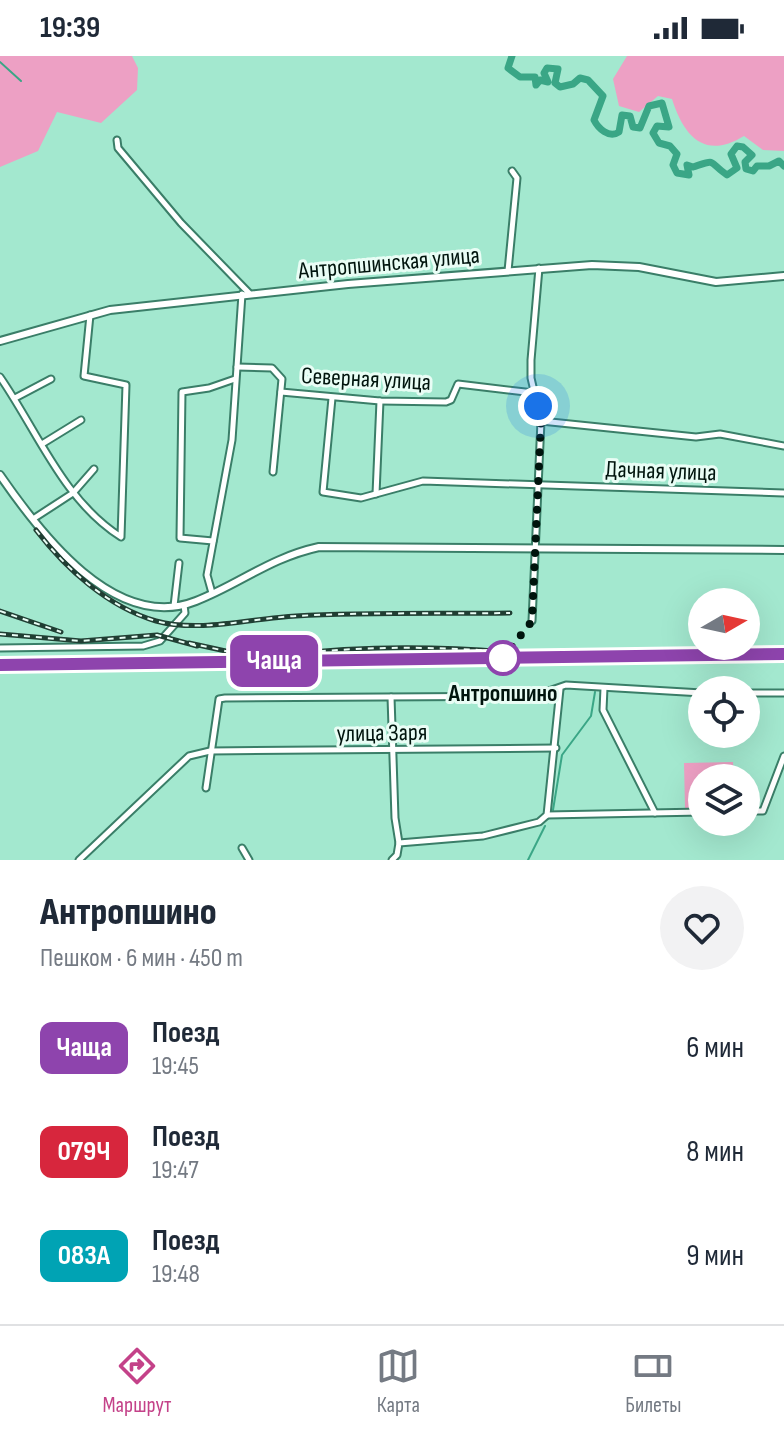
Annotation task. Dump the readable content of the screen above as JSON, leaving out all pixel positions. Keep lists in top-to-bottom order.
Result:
{
  "streets": {
    "street": [
      "Антропшинская улица",
      "Северная улица",
      "Дачная улица",
      "улица Заря"
    ]
  },
  "places": ["Антропшино"],
  "north": "right",
  "page": {
    "status": "19:39",
    "on_map": "Чаща",
    "heading": ["Антропшино", "Пешком · 6 мин · 450 m"],
    "list": [
      {
        "mark": "Чаща",
        "name": "Поезд",
        "note": "19:45",
        "value": "6 мин"
      },
      {
        "mark": "079Ч",
        "name": "Поезд",
        "note": "19:47",
        "value": "8 мин"
      },
      {
        "mark": "083А",
        "name": "Поезд",
        "note": "19:48",
        "value": "9 мин"
      }
    ],
    "tabs": ["Маршрут", "Карта", "Билеты"]
  }
}
